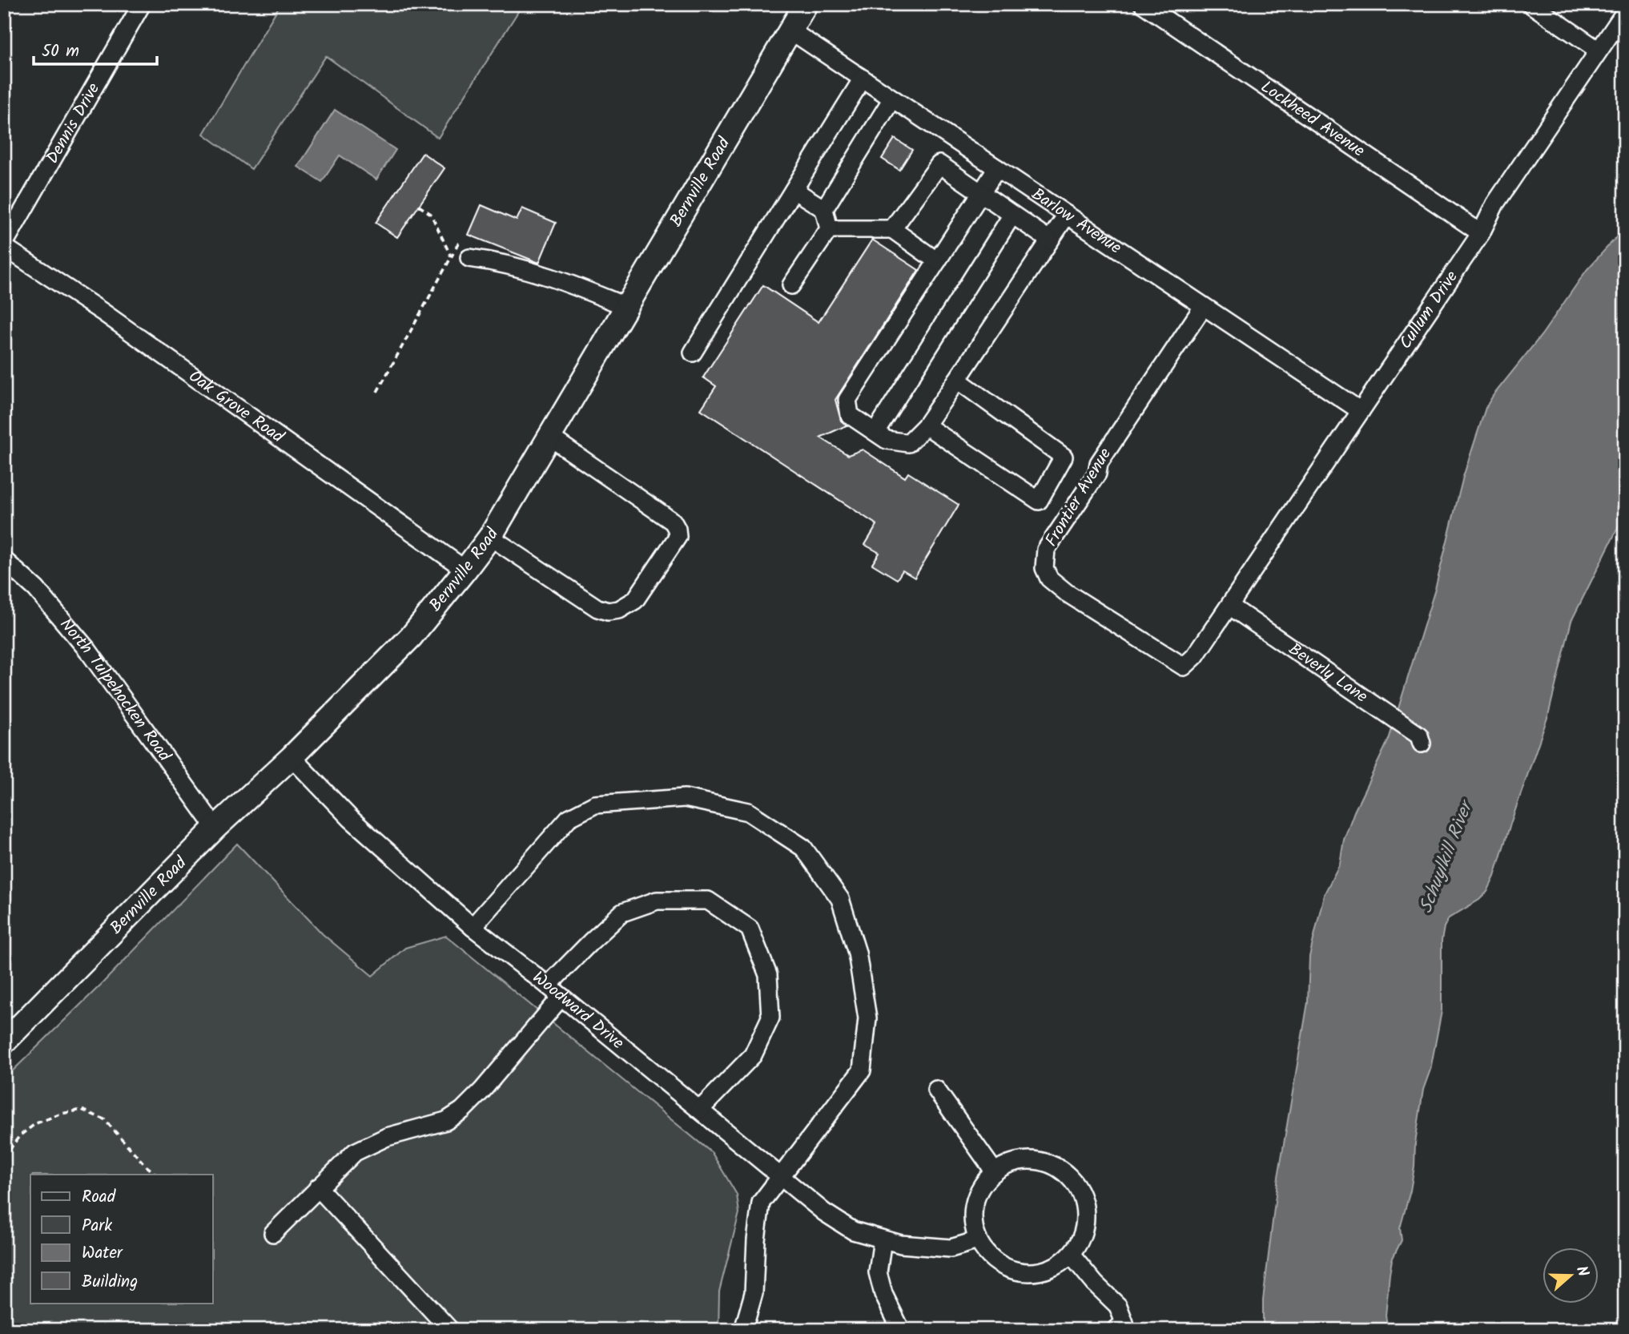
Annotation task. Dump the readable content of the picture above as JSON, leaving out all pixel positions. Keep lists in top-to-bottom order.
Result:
{
  "streets": {
    "main road": ["Bernville Road"],
    "street": [
      "Lockheed Avenue",
      "Dennis Drive",
      "Barlow Avenue",
      "Cullum Drive",
      "Oak Grove Road",
      "Frontier Avenue",
      "Beverly Lane",
      "North Tulpehocken Road",
      "Woodward Drive"
    ]
  },
  "crossings": [
    ["Lockheed Avenue", "Cullum Drive"],
    ["Dennis Drive", "Oak Grove Road"],
    ["Bernville Road", "Barlow Avenue"],
    ["Bernville Road", "Oak Grove Road"],
    ["Bernville Road", "North Tulpehocken Road"],
    ["Bernville Road", "Woodward Drive"],
    ["Barlow Avenue", "Cullum Drive"],
    ["Barlow Avenue", "Frontier Avenue"],
    ["Cullum Drive", "Frontier Avenue"],
    ["Cullum Drive", "Beverly Lane"],
    ["Frontier Avenue", "Beverly Lane"]
  ],
  "water": ["Schuylkill River"],
  "legend": [
    "Road",
    "Park",
    "Water",
    "Building"
  ],
  "scale_bar": "50 m",
  "north": "right"
}
